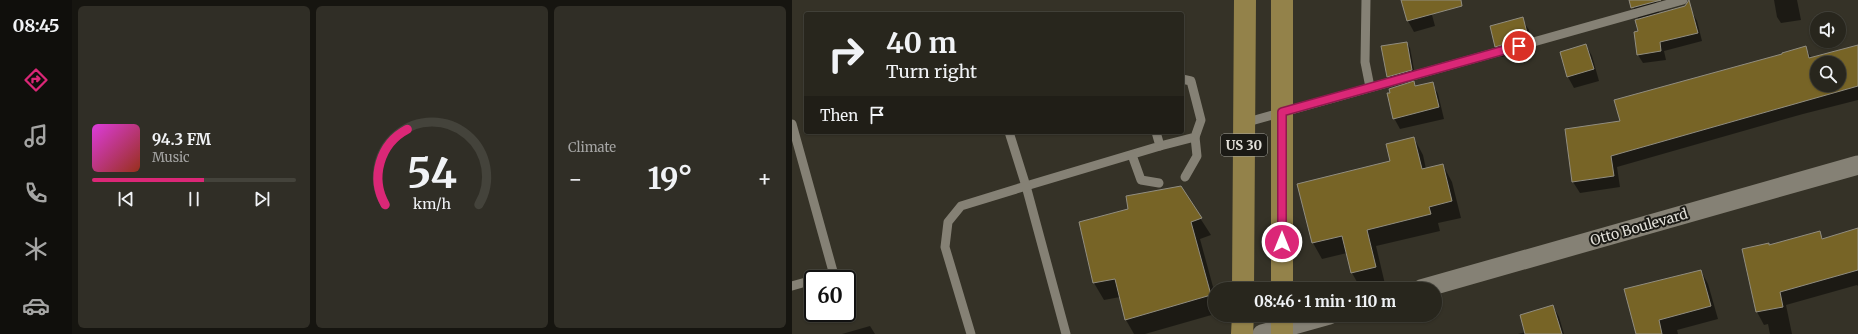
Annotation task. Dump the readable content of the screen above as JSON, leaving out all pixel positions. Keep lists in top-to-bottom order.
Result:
{
  "streets": {
    "main road": ["US 30"],
    "street": ["Otto Boulevard"]
  },
  "page": {
    "tabs": "08:45",
    "tile": "Climate",
    "turn": ["40 m", "Turn right"],
    "then": "Then",
    "song": ["94.3 FM", "Music"],
    "heat": ["−", "19°", "+"],
    "limit": "60",
    "trip": "08:46 · 1 min · 110 m",
    "gauge": ["54", "km/h"]
  }
}
